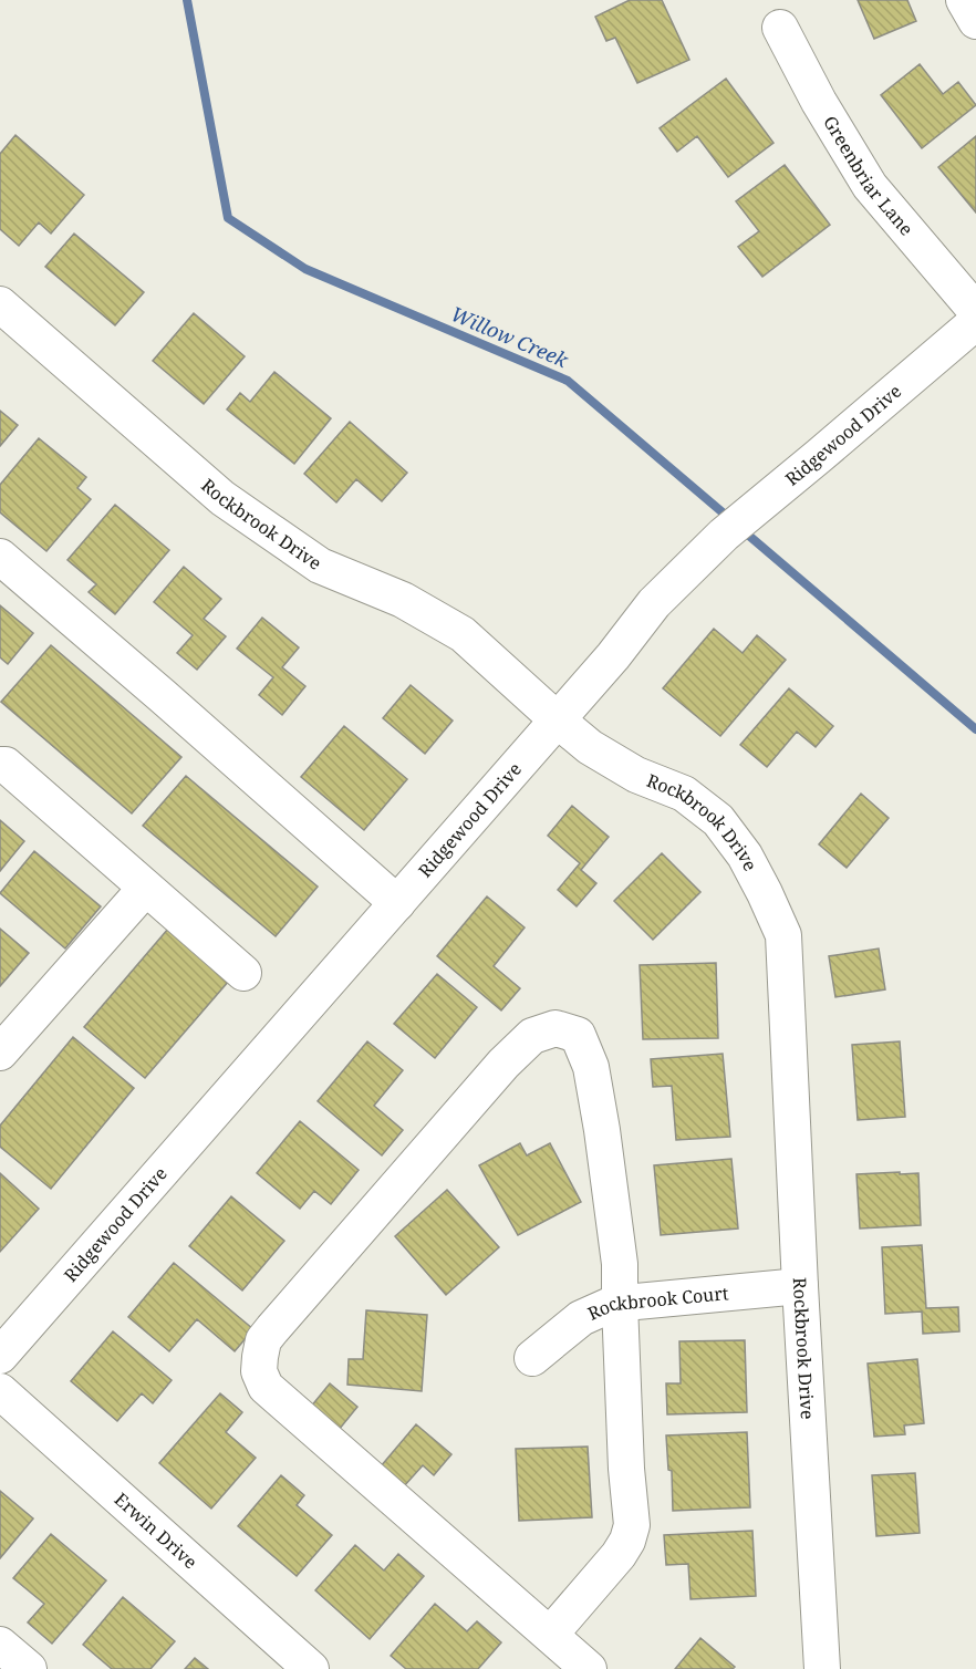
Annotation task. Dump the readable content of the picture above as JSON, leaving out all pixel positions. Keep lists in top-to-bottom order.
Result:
{
  "streets": {
    "street": [
      "Greenbriar Lane",
      "Ridgewood Drive",
      "Rockbrook Drive",
      "Rockbrook Court",
      "Erwin Drive"
    ]
  },
  "crossings": [
    ["Ridgewood Drive", "Rockbrook Drive"],
    ["Rockbrook Drive", "Rockbrook Court"]
  ],
  "water": ["Willow Creek"]
}
